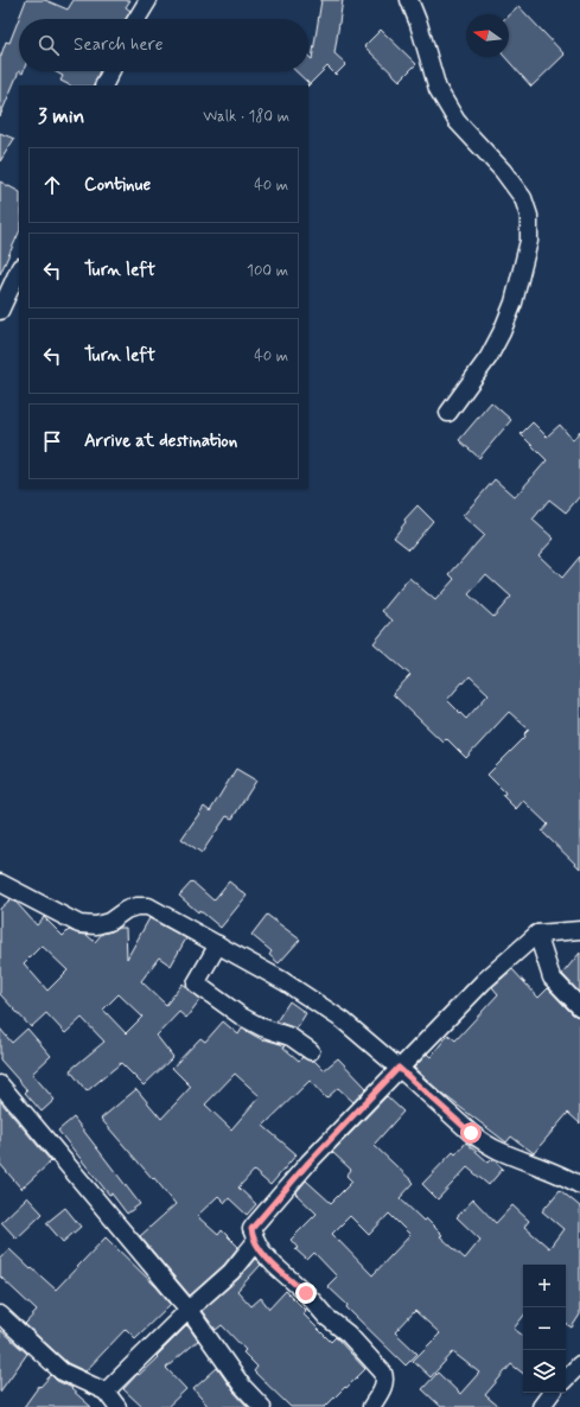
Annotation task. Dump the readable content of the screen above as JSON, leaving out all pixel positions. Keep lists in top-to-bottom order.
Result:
{
  "north": "left",
  "page": {
    "search": "Search here",
    "heading": ["3 min", "Walk · 180 m"],
    "list": [
      ["Continue", "40 m"],
      ["Turn left", "100 m"],
      ["Turn left", "40 m"],
      "Arrive at destination"
    ],
    "map_buttons": ["+", "−"]
  }
}
